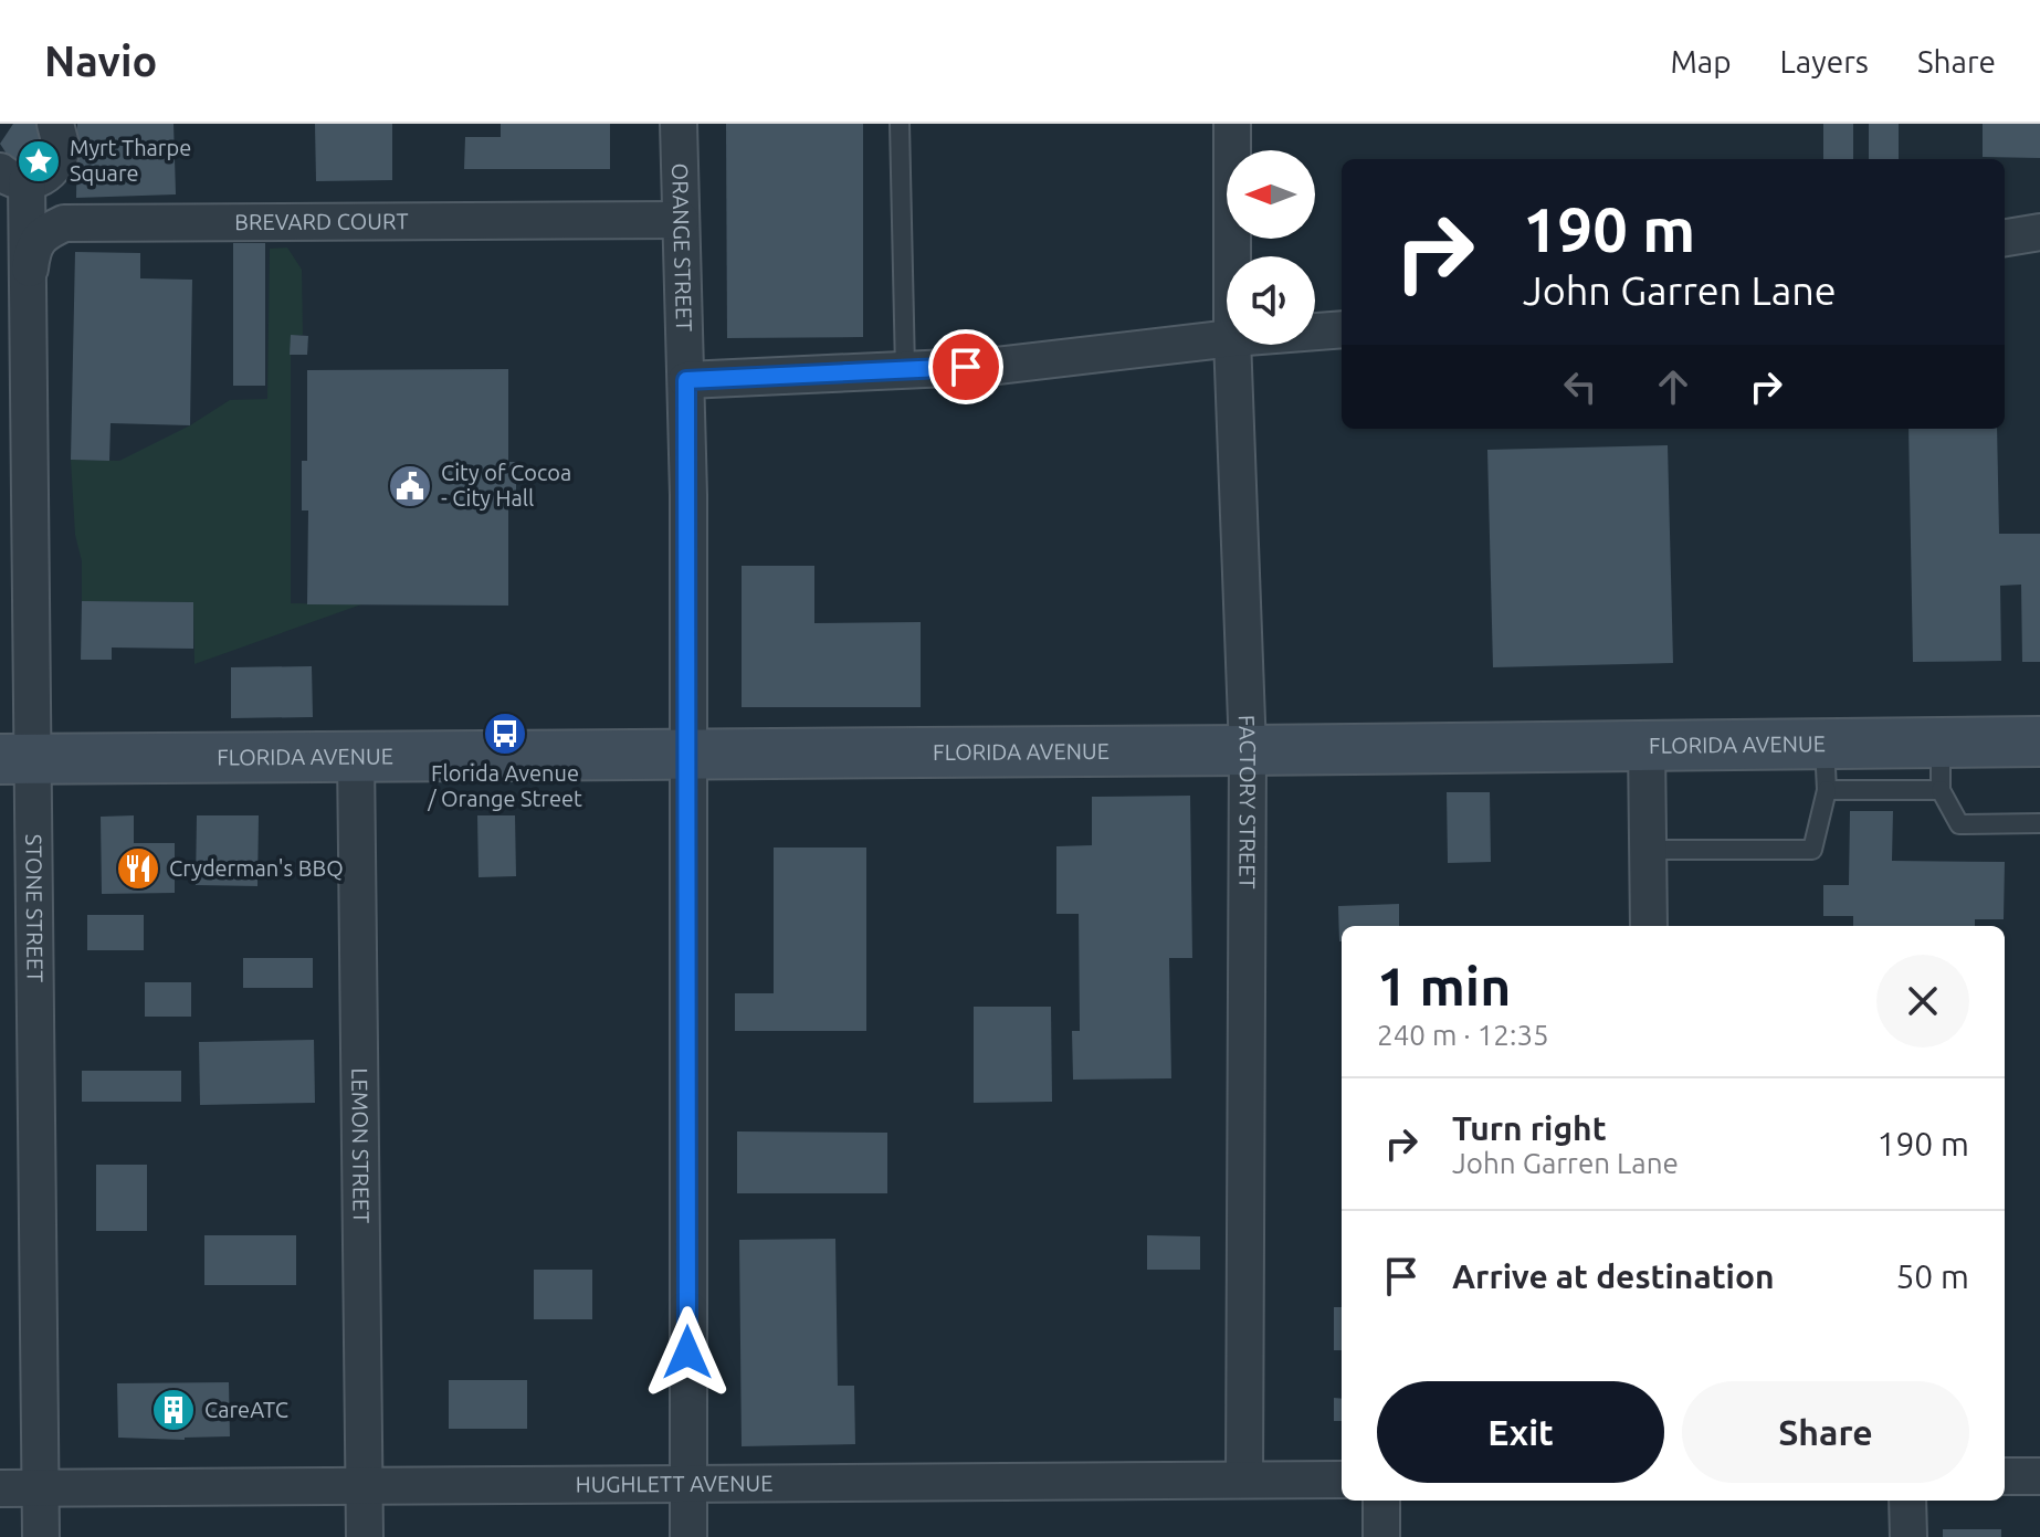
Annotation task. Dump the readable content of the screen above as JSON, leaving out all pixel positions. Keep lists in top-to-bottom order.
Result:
{
  "streets": {
    "street": [
      "BREVARD COURT",
      "ORANGE STREET",
      "FLORIDA AVENUE",
      "FACTORY STREET",
      "STONE STREET",
      "LEMON STREET",
      "HUGHLETT AVENUE"
    ]
  },
  "crossings": [
    ["BREVARD COURT", "ORANGE STREET"],
    ["BREVARD COURT", "STONE STREET"],
    ["ORANGE STREET", "FLORIDA AVENUE"],
    ["ORANGE STREET", "HUGHLETT AVENUE"],
    ["FLORIDA AVENUE", "FACTORY STREET"],
    ["FLORIDA AVENUE", "STONE STREET"],
    ["FLORIDA AVENUE", "LEMON STREET"],
    ["FACTORY STREET", "HUGHLETT AVENUE"],
    ["STONE STREET", "HUGHLETT AVENUE"],
    ["LEMON STREET", "HUGHLETT AVENUE"]
  ],
  "places": {
    "place": ["Myrt Tharpe Square"],
    "public building": ["City of Cocoa - City Hall"],
    "bus stop": ["Florida Avenue / Orange Street"],
    "restaurant": ["Cryderman's BBQ"],
    "building": ["CareATC"]
  },
  "north": "left",
  "page": {
    "header": "Navio",
    "nav": ["Map", "Layers", "Share"],
    "turn": ["190 m", "John Garren Lane"],
    "heading": ["1 min", "240 m · 12:35"],
    "list": [
      {
        "name": "Turn right",
        "note": "John Garren Lane",
        "value": "190 m"
      },
      {
        "name": "Arrive at destination",
        "value": "50 m"
      }
    ],
    "buttons": ["Exit", "Share"]
  }
}
